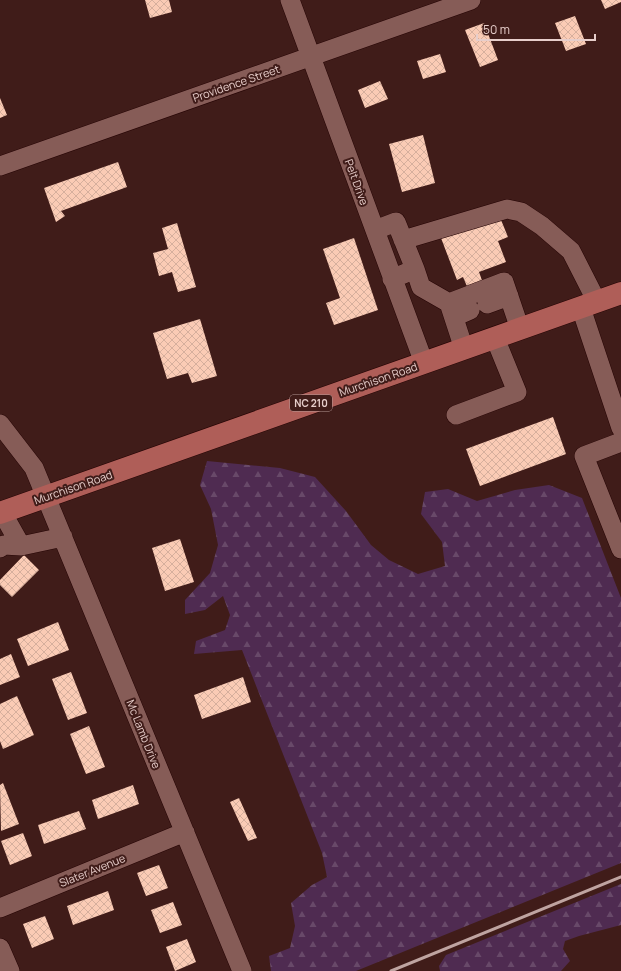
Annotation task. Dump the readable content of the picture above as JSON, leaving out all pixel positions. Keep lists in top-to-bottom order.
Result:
{
  "streets": {
    "main road": ["Murchison Road", "NC 210"],
    "street": [
      "Providence Street",
      "Pelt Drive",
      "Mc Lamb Drive",
      "Slater Avenue"
    ]
  },
  "crossings": [
    ["Providence Street", "Pelt Drive"],
    ["Pelt Drive", "Murchison Road"],
    ["Murchison Road", "Mc Lamb Drive"],
    ["Mc Lamb Drive", "Slater Avenue"]
  ],
  "scale_bar": "50 m"
}
